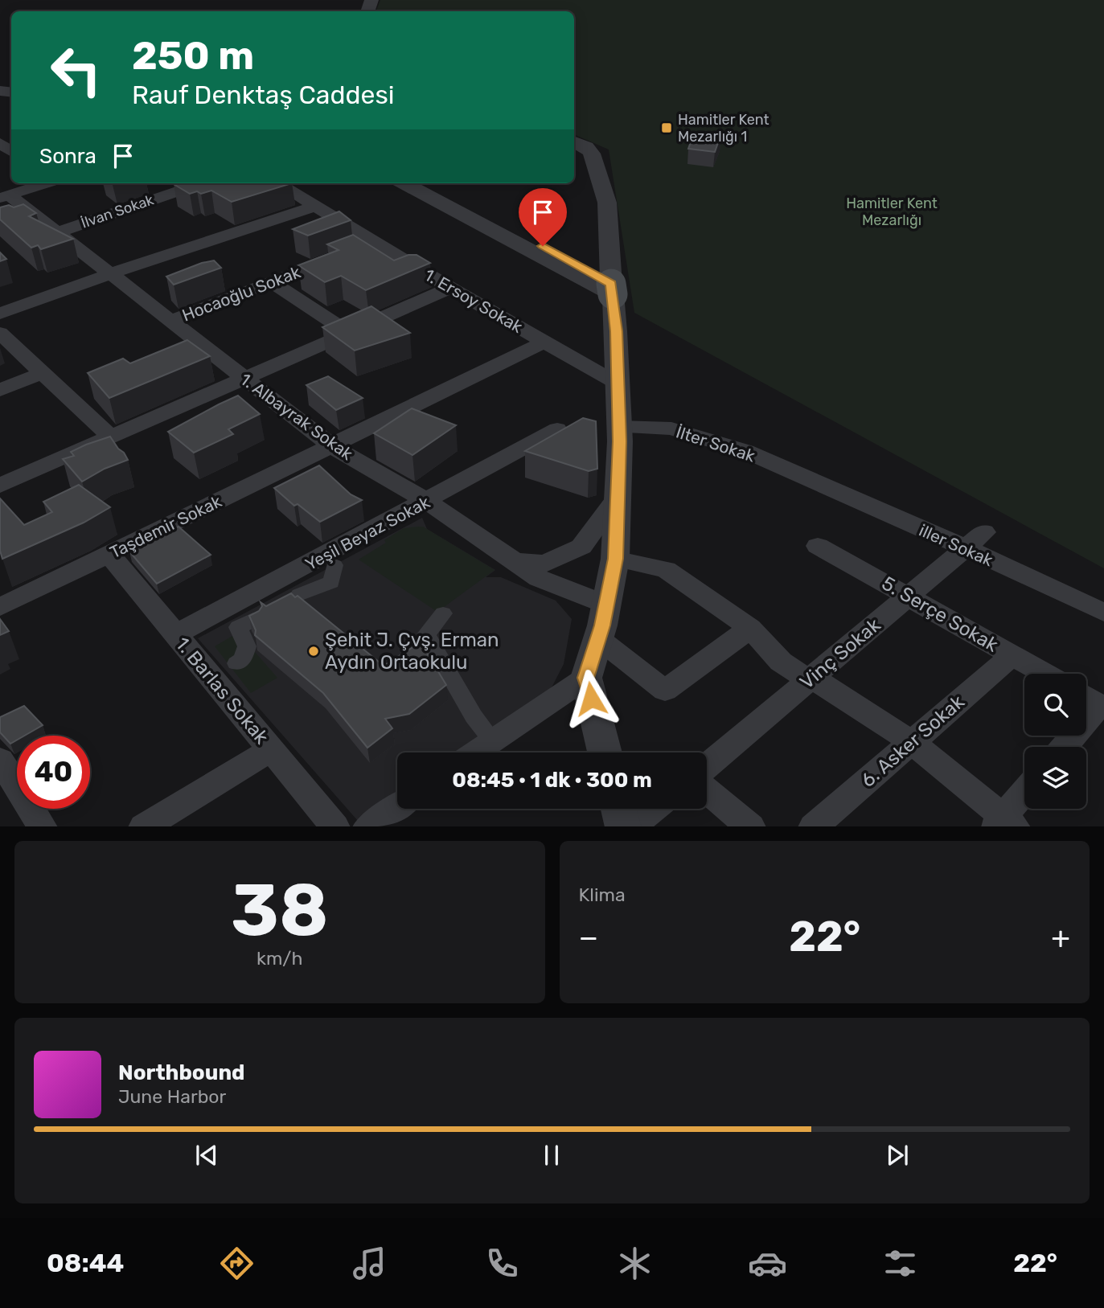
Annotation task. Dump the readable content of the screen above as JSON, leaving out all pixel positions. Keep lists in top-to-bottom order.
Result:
{
  "streets": {
    "street": [
      "İlvan Sokak",
      "Hocaoğlu Sokak",
      "1. Ersoy Sokak",
      "1. Albayrak Sokak",
      "İlter Sokak",
      "Taşdemir Sokak",
      "Yeşil Beyaz Sokak",
      "iller Sokak",
      "5. Serçe Sokak",
      "Vinç Sokak",
      "1. Barlas Sokak",
      "6. Asker Sokak"
    ]
  },
  "crossings": [
    ["İlvan Sokak", "1. Albayrak Sokak"],
    ["Hocaoğlu Sokak", "1. Albayrak Sokak"],
    ["1. Ersoy Sokak", "Taşdemir Sokak"],
    ["1. Albayrak Sokak", "Taşdemir Sokak"],
    ["1. Albayrak Sokak", "Yeşil Beyaz Sokak"],
    ["İlter Sokak", "iller Sokak"],
    ["Taşdemir Sokak", "1. Barlas Sokak"],
    ["Yeşil Beyaz Sokak", "1. Barlas Sokak"],
    ["iller Sokak", "Vinç Sokak"],
    ["5. Serçe Sokak", "Vinç Sokak"],
    ["5. Serçe Sokak", "6. Asker Sokak"]
  ],
  "parks": ["Hamitler Kent Mezarlığı"],
  "places": {
    "transit": ["Hamitler Kent Mezarlığı 1"],
    "other": ["Şehit J. Çvş. Erman Aydın Ortaokulu"]
  },
  "page": {
    "turn": ["250 m", "Rauf Denktaş Caddesi"],
    "then": "Sonra",
    "limit": "40",
    "trip": "08:45 · 1 dk · 300 m",
    "tile": [
      ["38", "km/h"],
      "Klima"
    ],
    "heat": ["−", "22°", "+"],
    "song": ["Northbound", "June Harbor"],
    "tabs": ["08:44", "22°"]
  }
}
